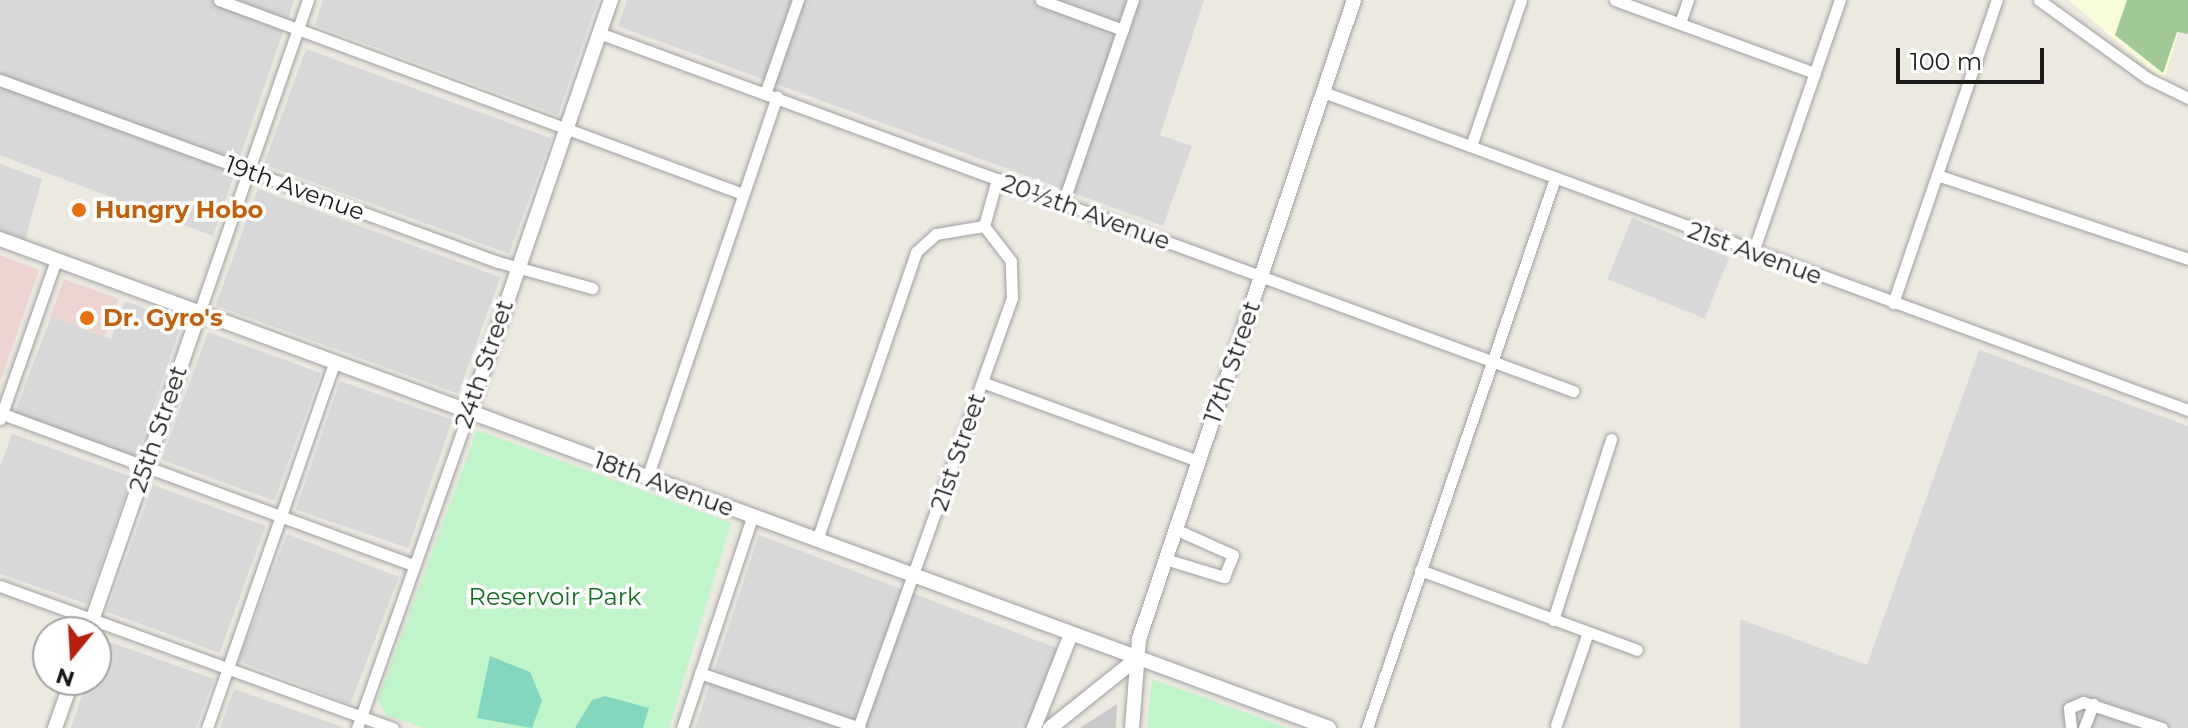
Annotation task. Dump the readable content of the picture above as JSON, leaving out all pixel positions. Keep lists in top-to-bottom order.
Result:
{
  "streets": {
    "street": [
      "19th Avenue",
      "20½th Avenue",
      "21st Avenue",
      "17th Street",
      "24th Street",
      "25th Street",
      "21st Street",
      "18th Avenue"
    ]
  },
  "crossings": [
    ["19th Avenue", "24th Street"],
    ["19th Avenue", "25th Street"],
    ["20½th Avenue", "17th Street"],
    ["20½th Avenue", "24th Street"],
    ["21st Avenue", "17th Street"],
    ["17th Street", "18th Avenue"],
    ["24th Street", "18th Avenue"],
    ["25th Street", "18th Avenue"],
    ["21st Street", "18th Avenue"]
  ],
  "parks": ["Reservoir Park"],
  "places": ["Hungry Hobo", "Dr. Gyro's"],
  "scale_bar": "100 m",
  "north": "bottom"
}
